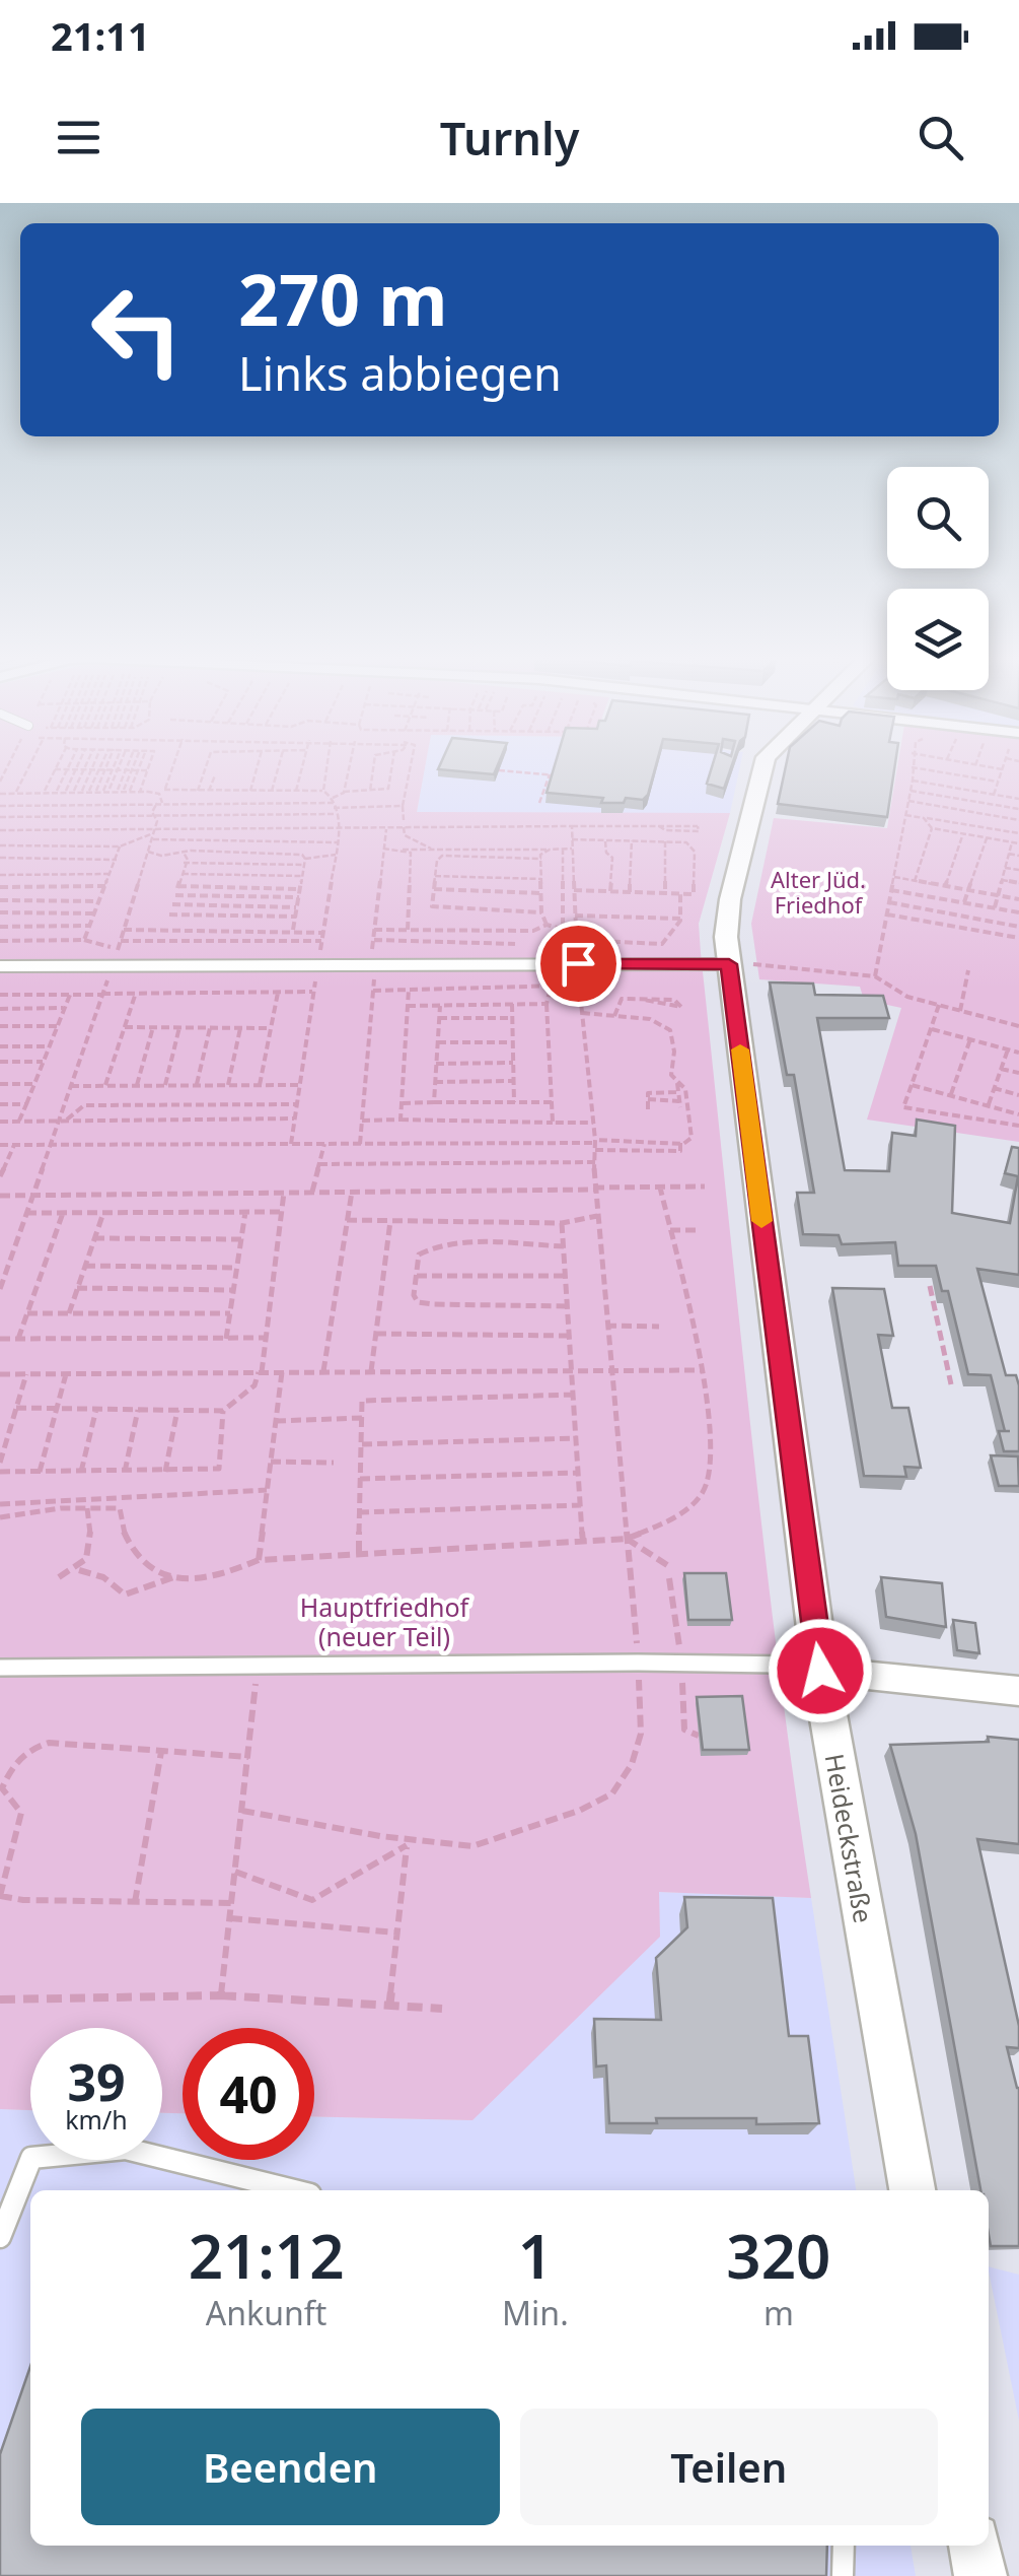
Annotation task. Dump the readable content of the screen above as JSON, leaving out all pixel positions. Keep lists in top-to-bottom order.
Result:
{
  "streets": {
    "street": ["Heideckstraße"]
  },
  "parks": ["Alter Jüd. Friedhof", "Hauptfriedhof (neuer Teil)"],
  "page": {
    "status": "21:11",
    "header": "Turnly",
    "turn": ["270 m", "Links abbiegen"],
    "speed": "39 km/h",
    "limit": "40",
    "eta": [
      "21:12",
      "Ankunft",
      "1",
      "Min.",
      "320",
      "m"
    ],
    "buttons": ["Beenden", "Teilen"]
  }
}
